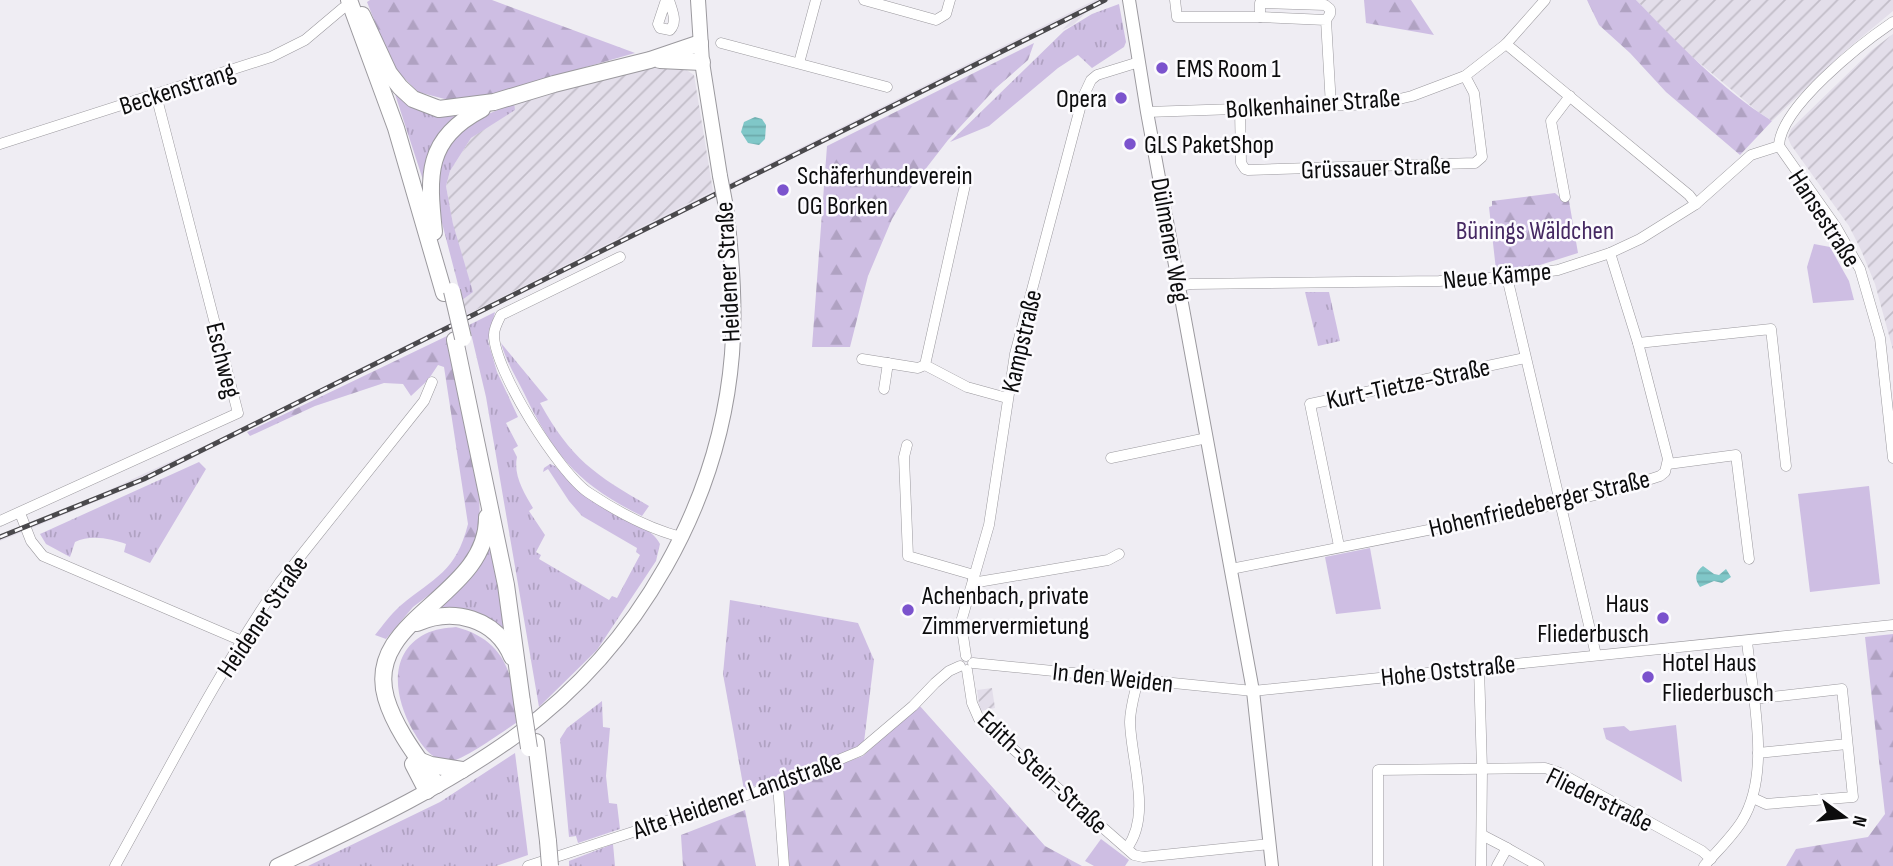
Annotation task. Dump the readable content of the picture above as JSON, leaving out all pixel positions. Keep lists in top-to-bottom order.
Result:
{
  "streets": {
    "main road": ["Heidener Straße"],
    "street": [
      "Beckenstrang",
      "Bolkenhainer Straße",
      "Grüssauer Straße",
      "Hansestraße",
      "Dülmener Weg",
      "Neue Kämpe",
      "Kampstraße",
      "Eschweg",
      "Kurt-Tietze-Straße",
      "Hohenfriedeberger Straße",
      "Hohe Oststraße",
      "In den Weiden",
      "Edith-Stein-Straße",
      "Alte Heidener Landstraße",
      "Fliederstraße"
    ]
  },
  "crossings": [
    ["Beckenstrang", "Eschweg"],
    ["Bolkenhainer Straße", "Grüssauer Straße"],
    ["Bolkenhainer Straße", "Dülmener Weg"],
    ["Hansestraße", "Neue Kämpe"],
    ["Dülmener Weg", "Neue Kämpe"],
    ["Dülmener Weg", "Kampstraße"],
    ["Dülmener Weg", "Hohenfriedeberger Straße"],
    ["Dülmener Weg", "Hohe Oststraße"],
    ["Dülmener Weg", "In den Weiden"],
    ["Dülmener Weg", "Edith-Stein-Straße"],
    ["Neue Kämpe", "Hohenfriedeberger Straße"],
    ["Kampstraße", "In den Weiden"],
    ["Kampstraße", "Edith-Stein-Straße"],
    ["Kampstraße", "Alte Heidener Landstraße"],
    ["Kurt-Tietze-Straße", "Hohenfriedeberger Straße"],
    ["Hohe Oststraße", "In den Weiden"],
    ["In den Weiden", "Edith-Stein-Straße"],
    ["In den Weiden", "Alte Heidener Landstraße"],
    ["Edith-Stein-Straße", "Alte Heidener Landstraße"]
  ],
  "parks": ["Bünings Wäldchen"],
  "places": [
    "EMS Room 1",
    "Opera",
    "GLS PaketShop",
    "Schäferhundeverein OG Borken",
    "Achenbach, private Zimmervermietung",
    "Haus Fliederbusch",
    "Hotel Haus Fliederbusch"
  ],
  "north": "right"
}
